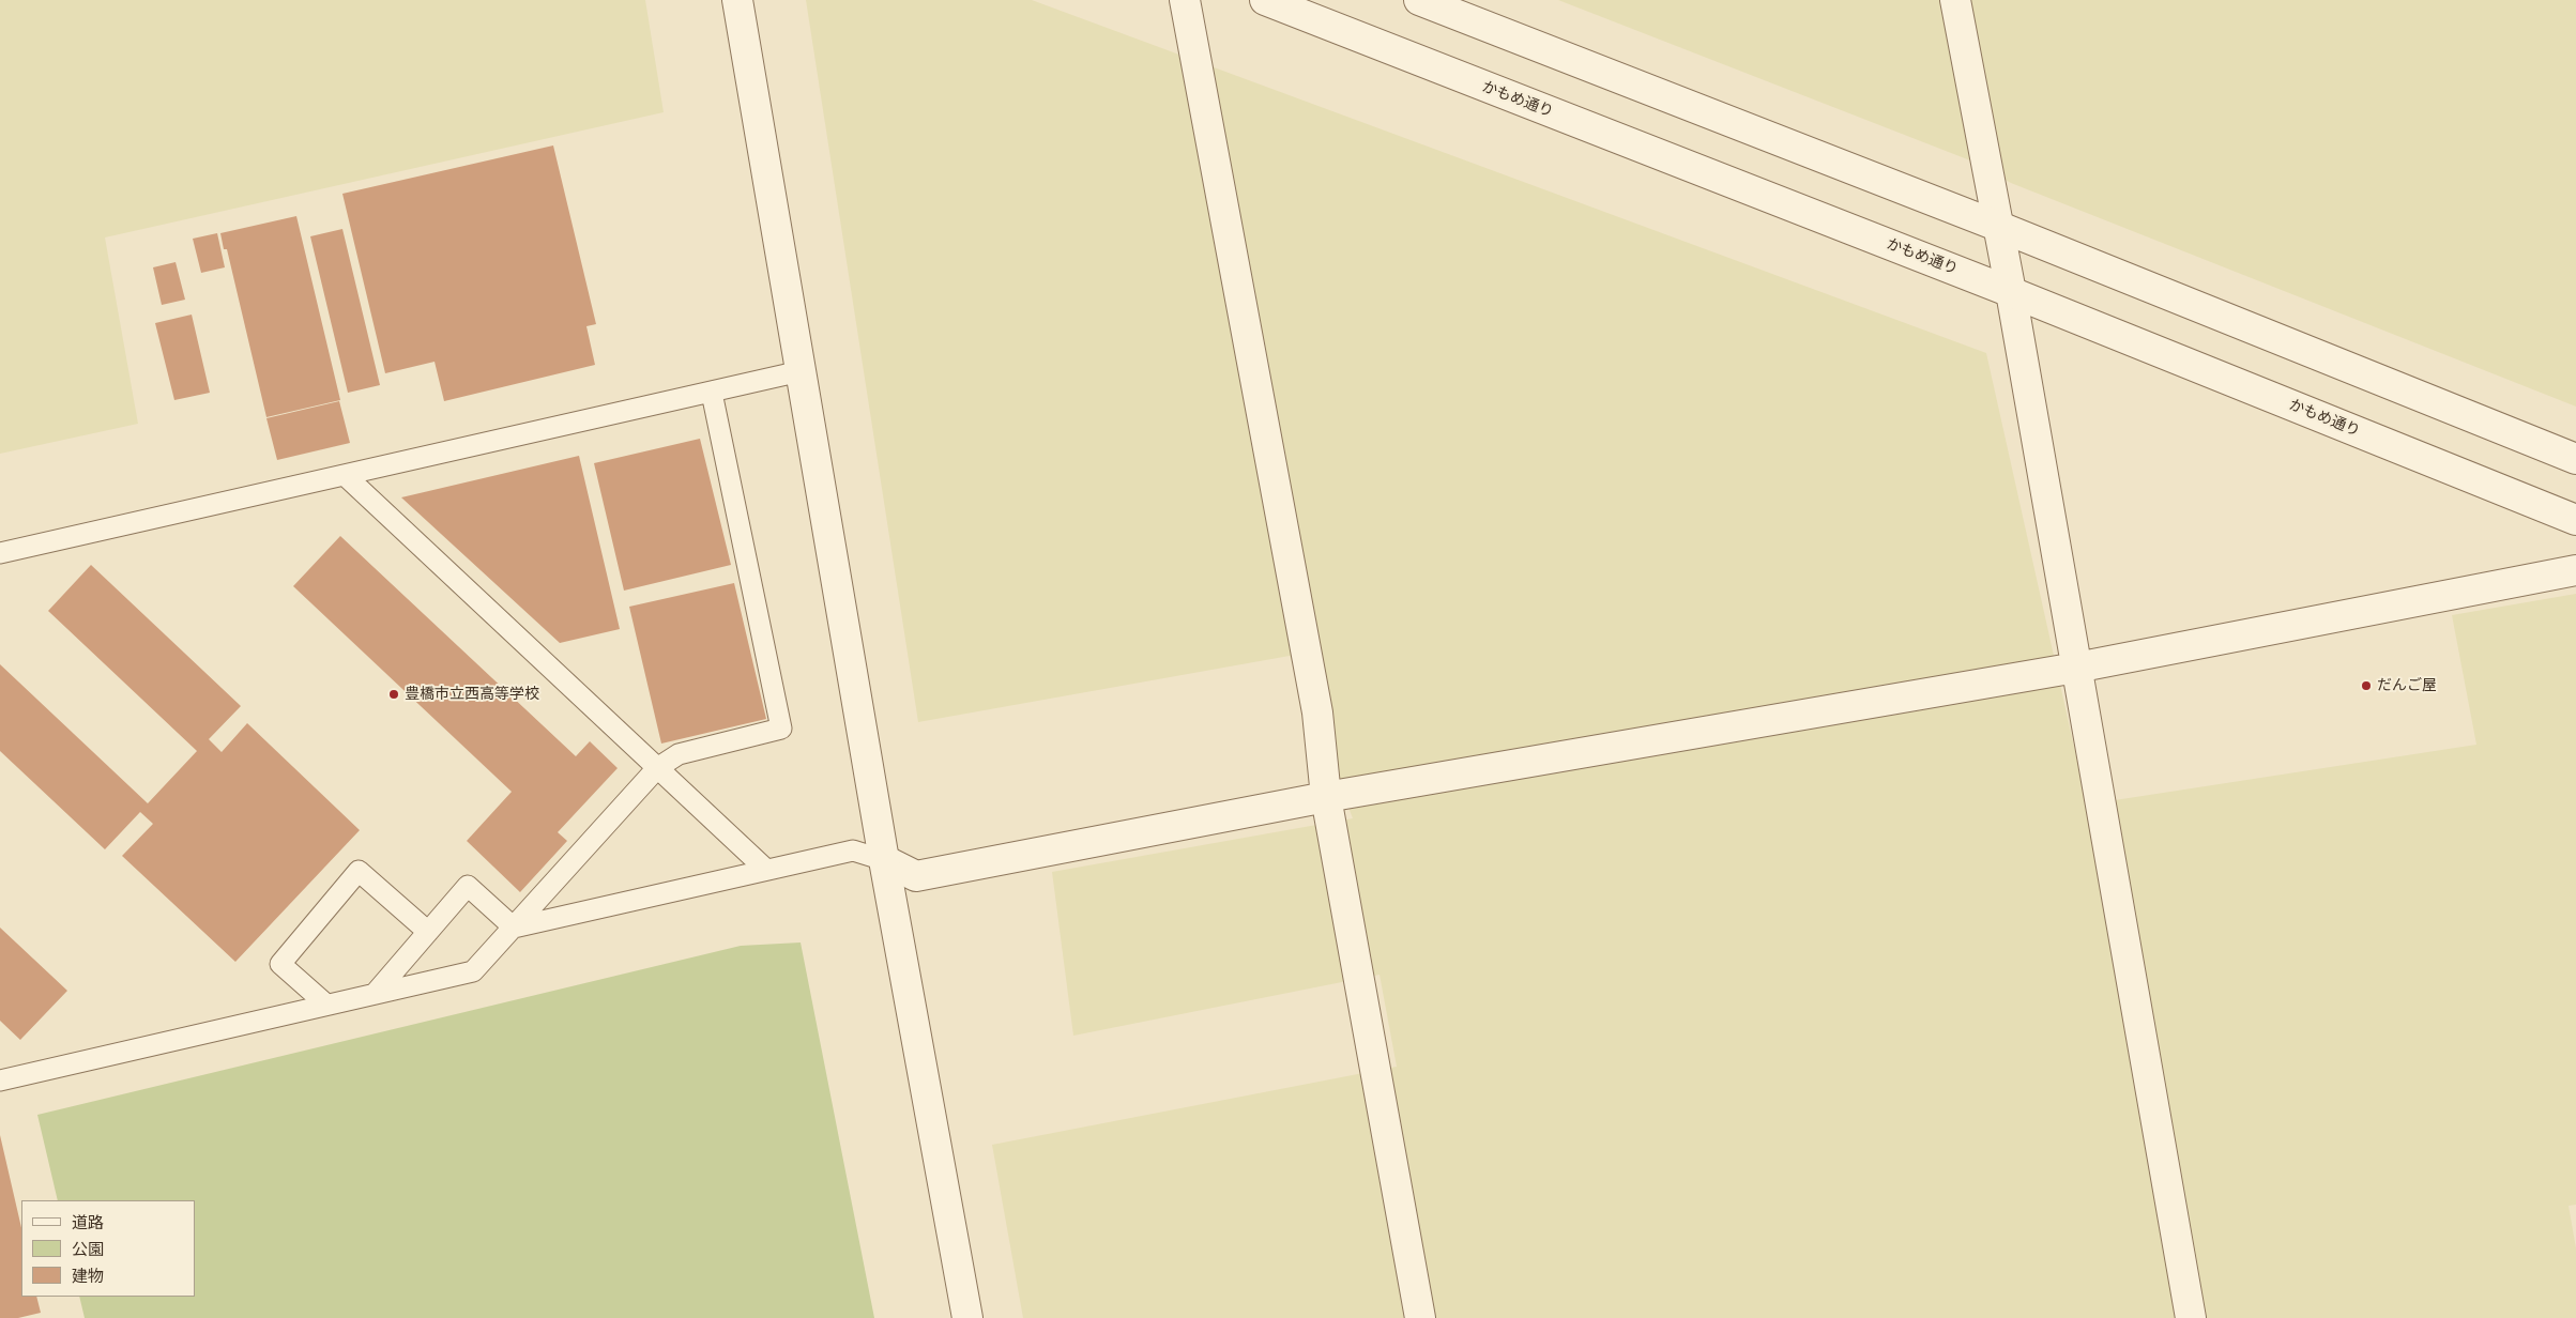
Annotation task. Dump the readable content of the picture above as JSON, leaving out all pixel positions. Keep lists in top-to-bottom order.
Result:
{
  "streets": {
    "street": ["かもめ通り"]
  },
  "places": ["だんご屋", "豊橋市立西高等学校"],
  "legend": ["道路", "公園", "建物"]
}
